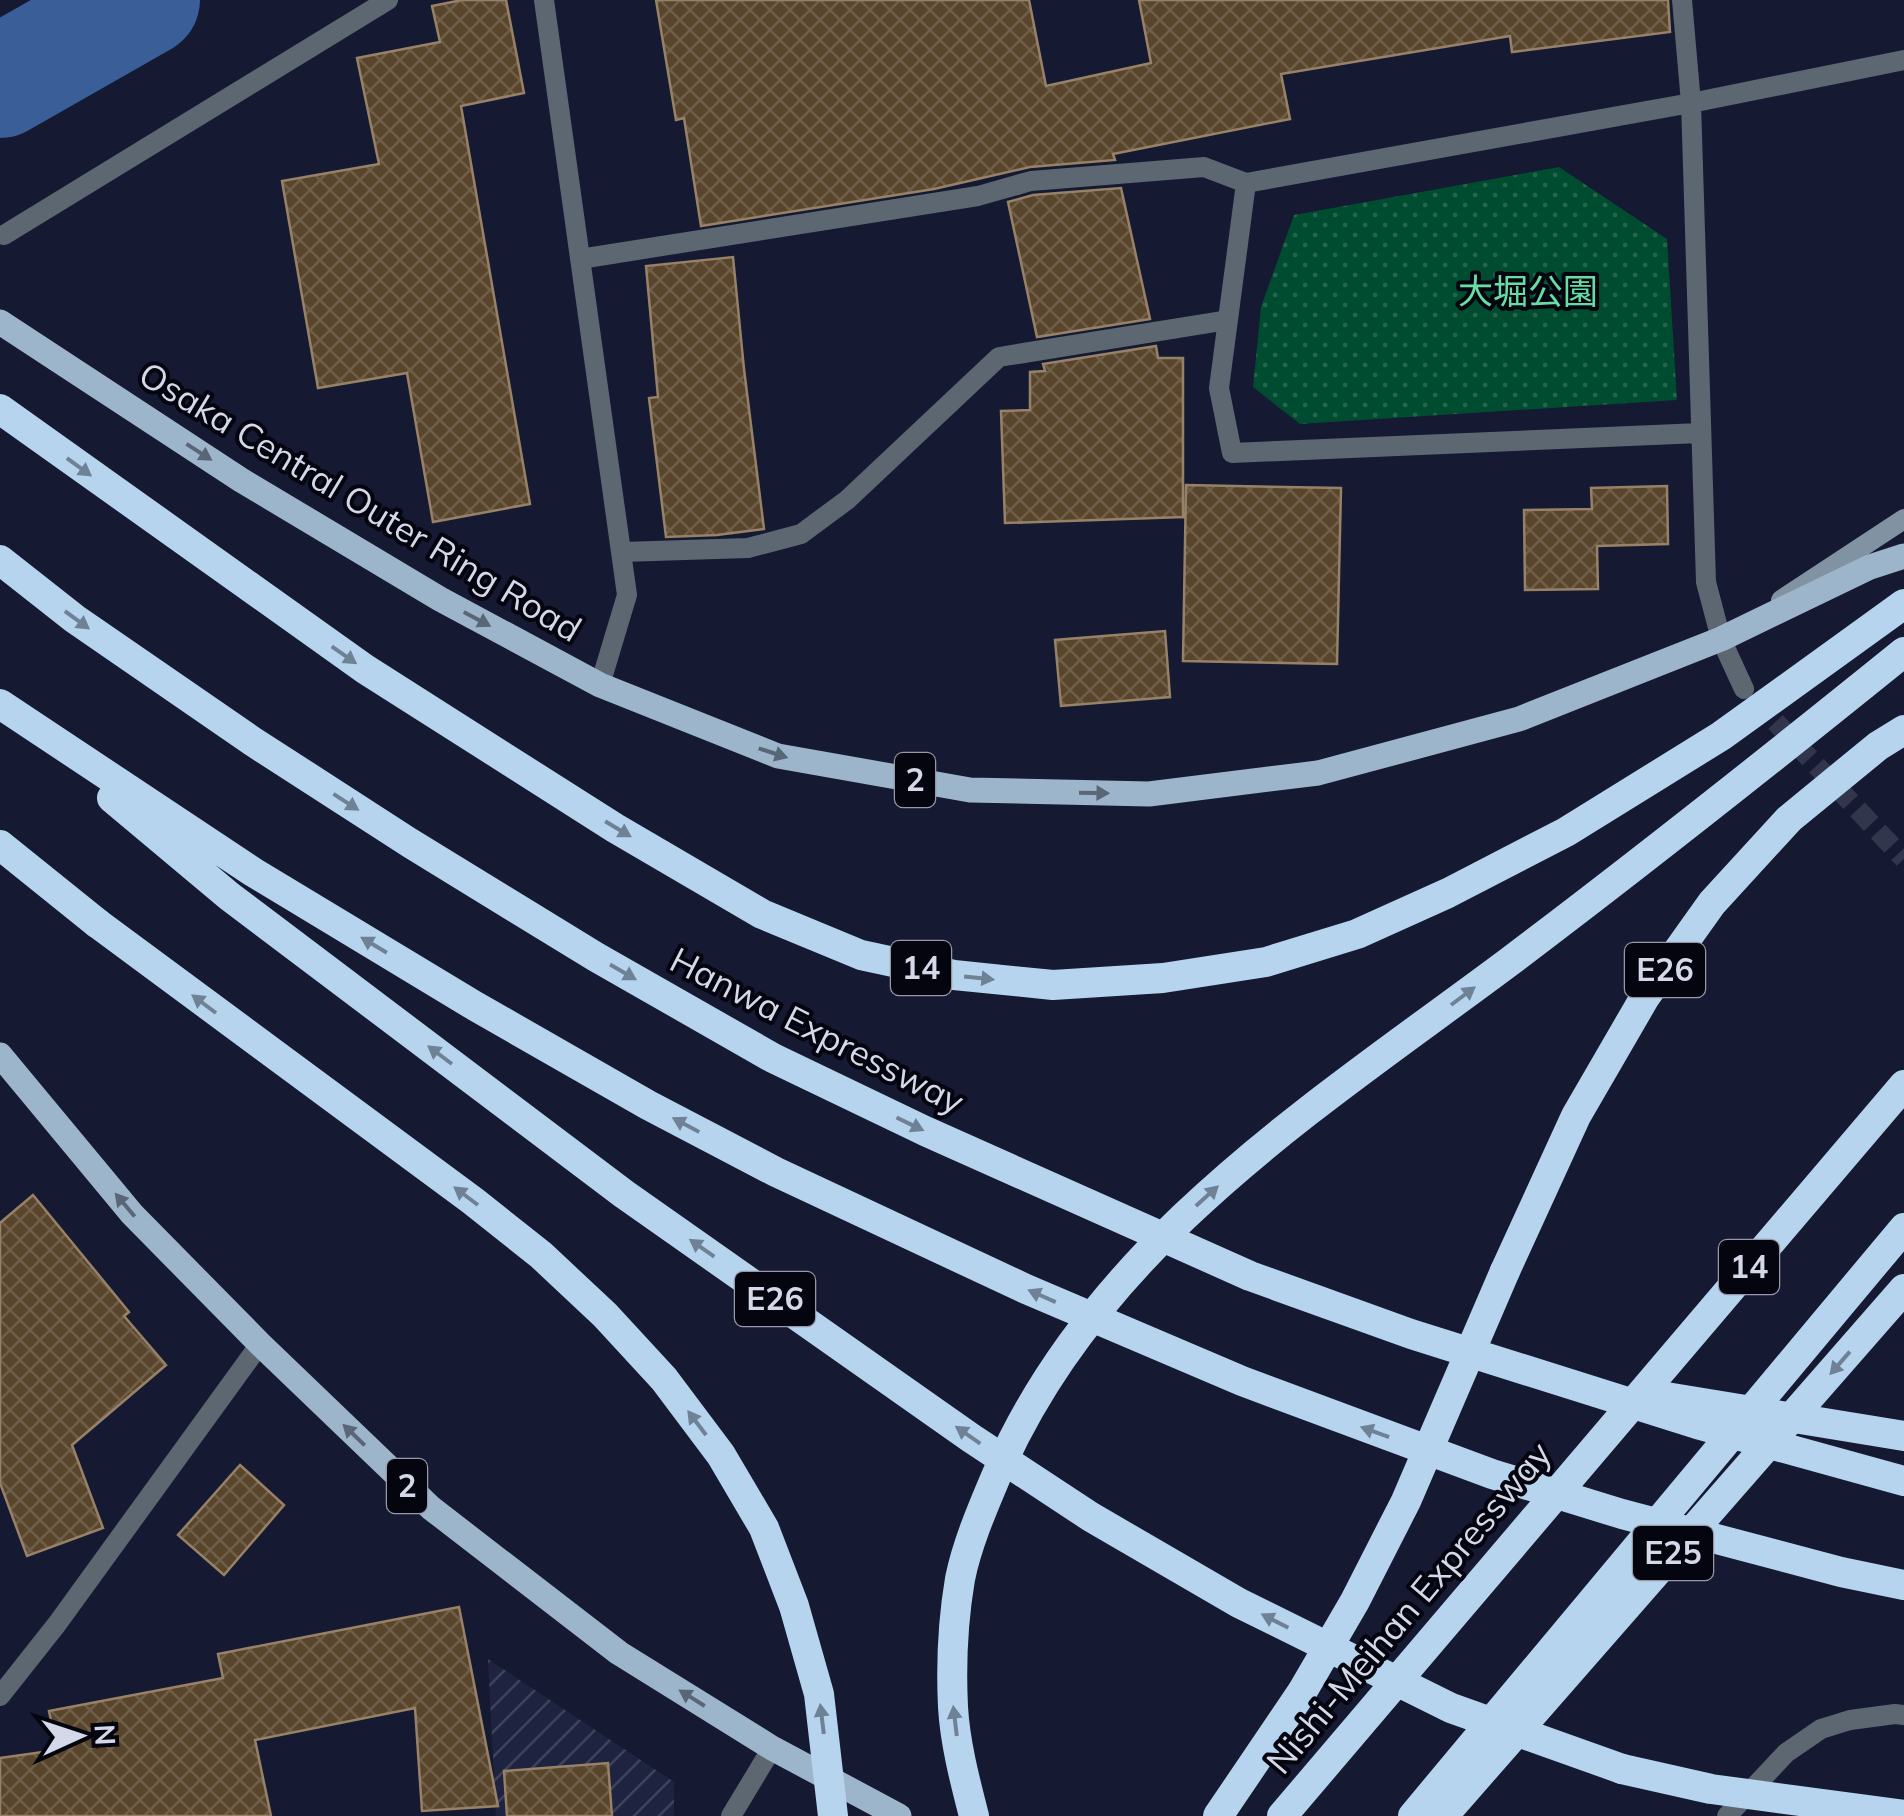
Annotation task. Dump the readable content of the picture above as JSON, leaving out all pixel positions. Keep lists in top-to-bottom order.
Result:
{
  "streets": {
    "highway": [
      "14",
      "E26",
      "Hanwa Expressway",
      "E25",
      "Nishi-Meihan Expressway"
    ],
    "main road": ["Osaka Central Outer Ring Road", "2"]
  },
  "one_way": ["Osaka Central Outer Ring Road"],
  "parks": ["大堀公園"],
  "north": "right"
}
